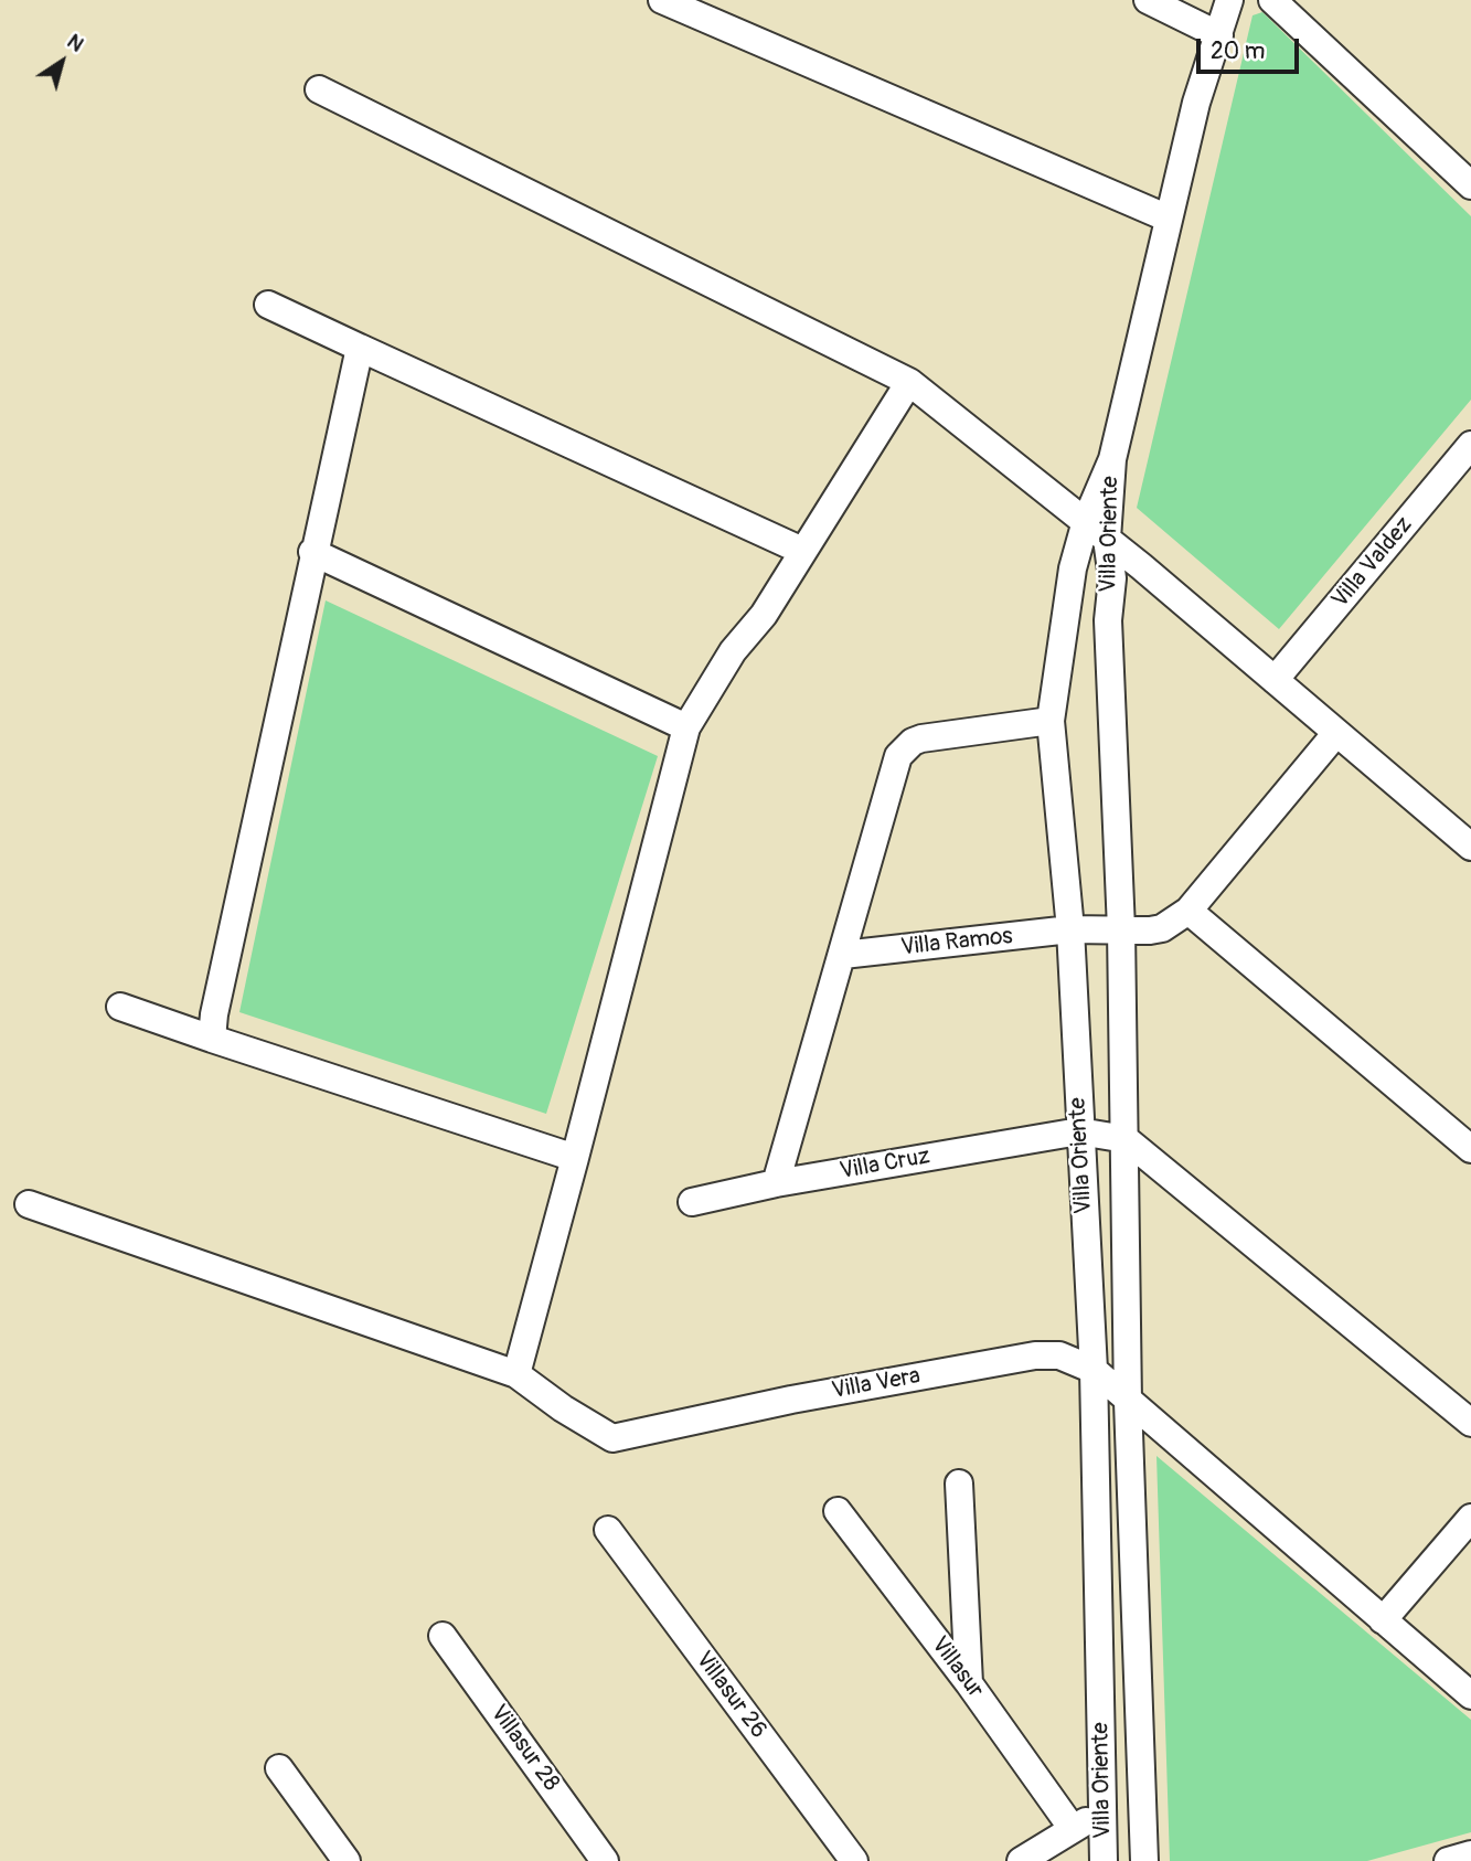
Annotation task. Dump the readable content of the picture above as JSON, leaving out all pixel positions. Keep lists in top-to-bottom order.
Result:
{
  "streets": {
    "street": [
      "Villa Oriente",
      "Villa Valdez",
      "Villa Ramos",
      "Villa Cruz",
      "Villa Vera",
      "Villasur",
      "Villasur 26",
      "Villasur 28"
    ]
  },
  "crossings": [
    ["Villa Oriente", "Villa Ramos"],
    ["Villa Oriente", "Villa Cruz"],
    ["Villa Oriente", "Villa Vera"]
  ],
  "scale_bar": "20 m",
  "north": "top right"
}
